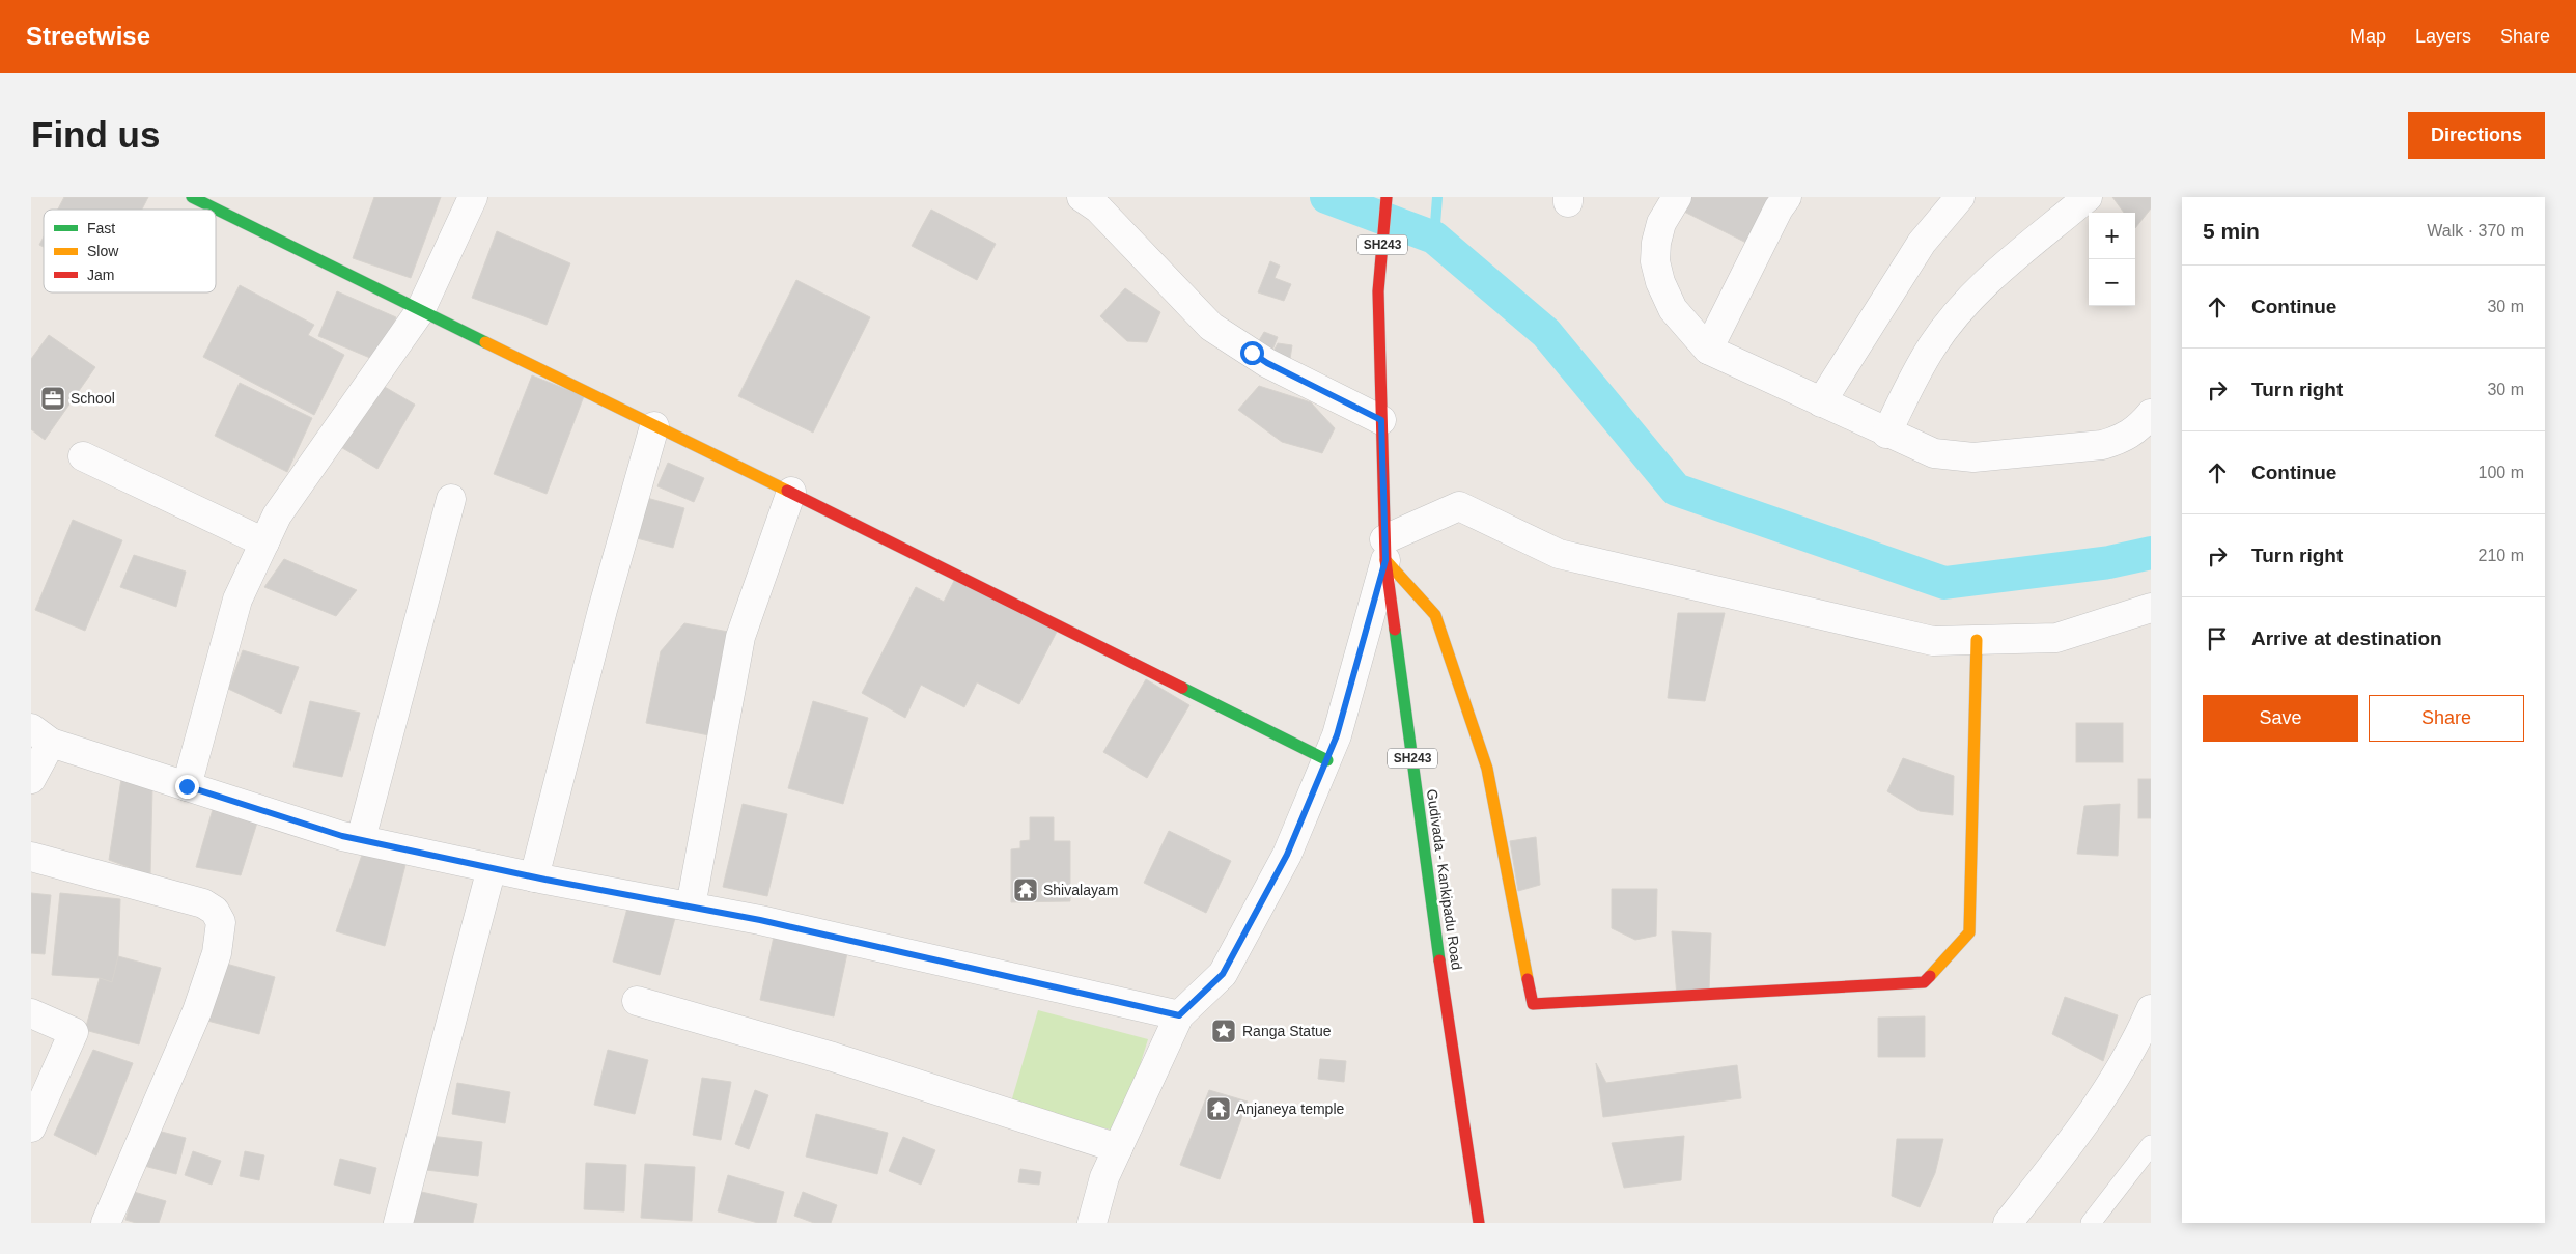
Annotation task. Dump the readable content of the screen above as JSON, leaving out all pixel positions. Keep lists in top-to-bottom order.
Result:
{
  "streets": {
    "street": ["SH243", "Gudivada - Kankipadu Road"]
  },
  "places": {
    "office": ["School"],
    "temple": ["Shivalayam", "Anjaneya temple"],
    "place": ["Ranga Statue"]
  },
  "legend": ["Fast", "Slow", "Jam"],
  "page": {
    "header": "Streetwise",
    "nav": ["Map", "Layers", "Share"],
    "buttons": [
      "Directions",
      ["Save", "Share"]
    ],
    "title": "Find us",
    "heading": ["5 min", "Walk · 370 m"],
    "map_buttons": ["+", "−"],
    "list": [
      ["Continue", "30 m"],
      ["Turn right", "30 m"],
      ["Continue", "100 m"],
      ["Turn right", "210 m"],
      "Arrive at destination"
    ]
  }
}
